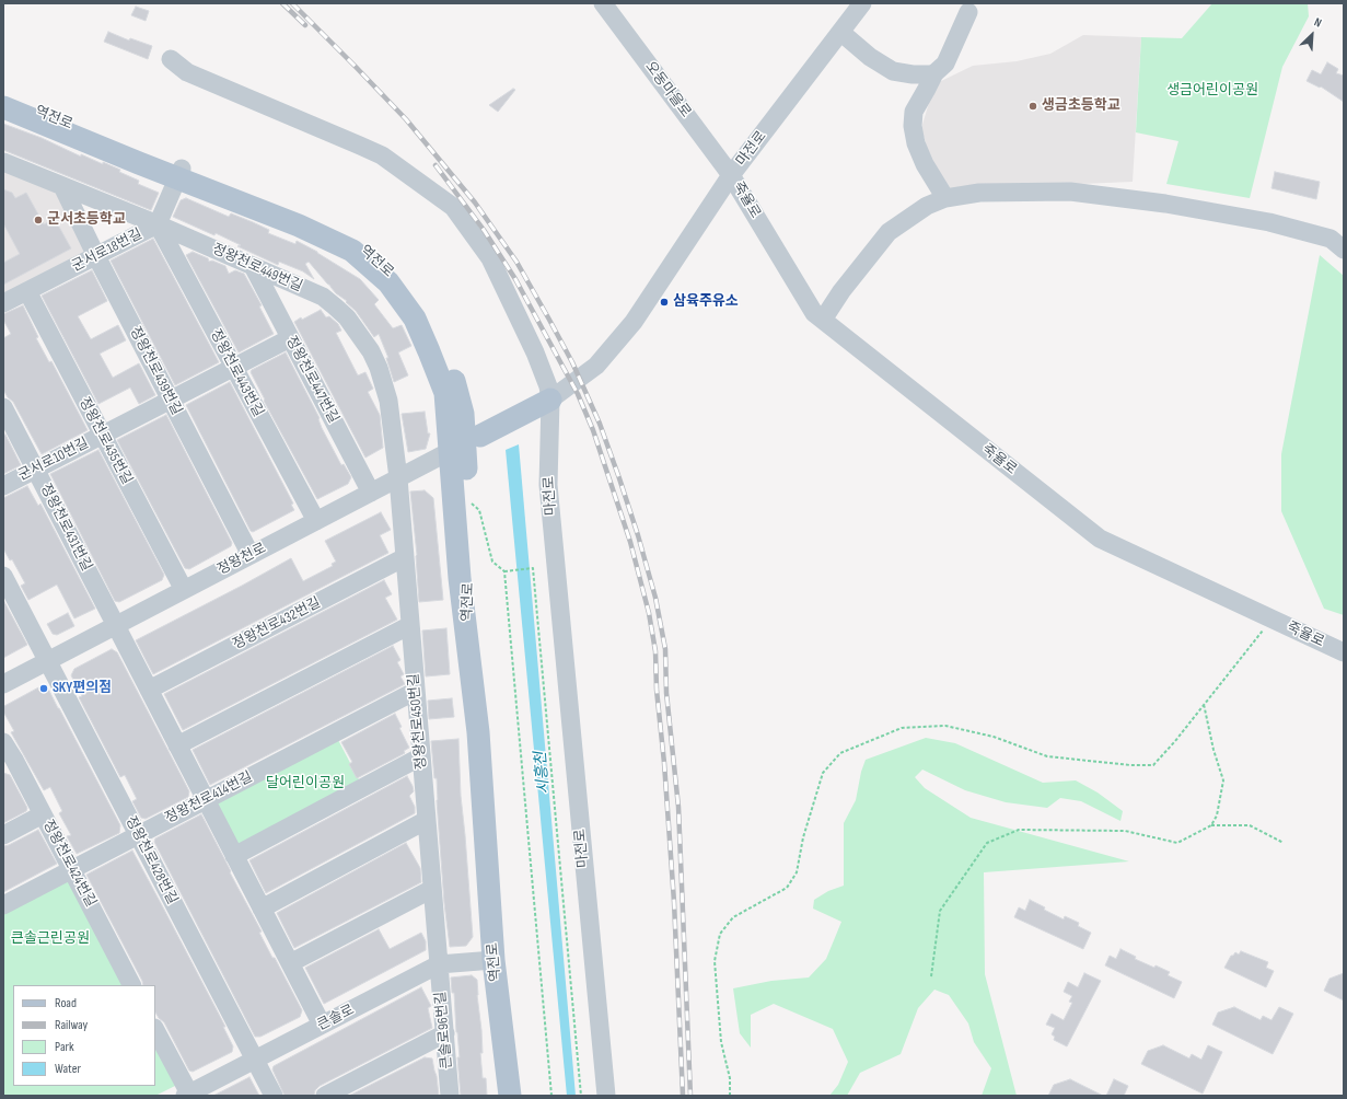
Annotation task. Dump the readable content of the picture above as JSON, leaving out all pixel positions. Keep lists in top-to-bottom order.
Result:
{
  "streets": {
    "main road": ["역전로"],
    "street": [
      "오동마을로",
      "마전로",
      "죽율로",
      "군서로18번길",
      "정왕천로449번길",
      "정왕천로439번길",
      "정왕천로443번길",
      "정왕천로447번길",
      "정왕천로435번길",
      "군서로10번길",
      "정왕천로431번길",
      "정왕천로",
      "정왕천로432번길",
      "정왕천로450번길",
      "정왕천로414번길",
      "정왕천로428번길",
      "정왕천로424번길",
      "큰솔로",
      "큰솔로96번길"
    ]
  },
  "crossings": [
    ["오동마을로", "마전로"],
    ["오동마을로", "죽율로"],
    ["역전로", "군서로18번길"],
    ["역전로", "정왕천로"],
    ["역전로", "큰솔로"],
    ["마전로", "죽율로"],
    ["군서로18번길", "정왕천로449번길"],
    ["군서로18번길", "정왕천로439번길"],
    ["군서로18번길", "정왕천로443번길"],
    ["군서로18번길", "정왕천로435번길"],
    ["정왕천로449번길", "정왕천로439번길"],
    ["정왕천로449번길", "정왕천로443번길"],
    ["정왕천로449번길", "정왕천로447번길"],
    ["정왕천로449번길", "정왕천로"],
    ["정왕천로449번길", "정왕천로450번길"],
    ["정왕천로439번길", "군서로10번길"],
    ["정왕천로439번길", "정왕천로"],
    ["정왕천로443번길", "군서로10번길"],
    ["정왕천로443번길", "정왕천로"],
    ["정왕천로447번길", "군서로10번길"],
    ["정왕천로447번길", "정왕천로"],
    ["정왕천로435번길", "군서로10번길"],
    ["정왕천로435번길", "정왕천로"],
    ["군서로10번길", "정왕천로431번길"],
    ["정왕천로431번길", "정왕천로"],
    ["정왕천로", "정왕천로450번길"],
    ["정왕천로", "정왕천로428번길"],
    ["정왕천로432번길", "정왕천로450번길"],
    ["정왕천로450번길", "정왕천로414번길"],
    ["정왕천로450번길", "큰솔로"],
    ["정왕천로450번길", "큰솔로96번길"],
    ["정왕천로414번길", "정왕천로428번길"],
    ["정왕천로414번길", "정왕천로424번길"],
    ["정왕천로428번길", "큰솔로"],
    ["큰솔로", "큰솔로96번길"]
  ],
  "water": ["시흥천"],
  "parks": ["생금어린이공원", "달어린이공원", "큰솔근린공원"],
  "places": [
    "생금초등학교",
    "군서초등학교",
    "삼육주유소",
    "SKY편의점"
  ],
  "legend": [
    "Road",
    "Railway",
    "Park",
    "Water"
  ],
  "north": "top right"
}
